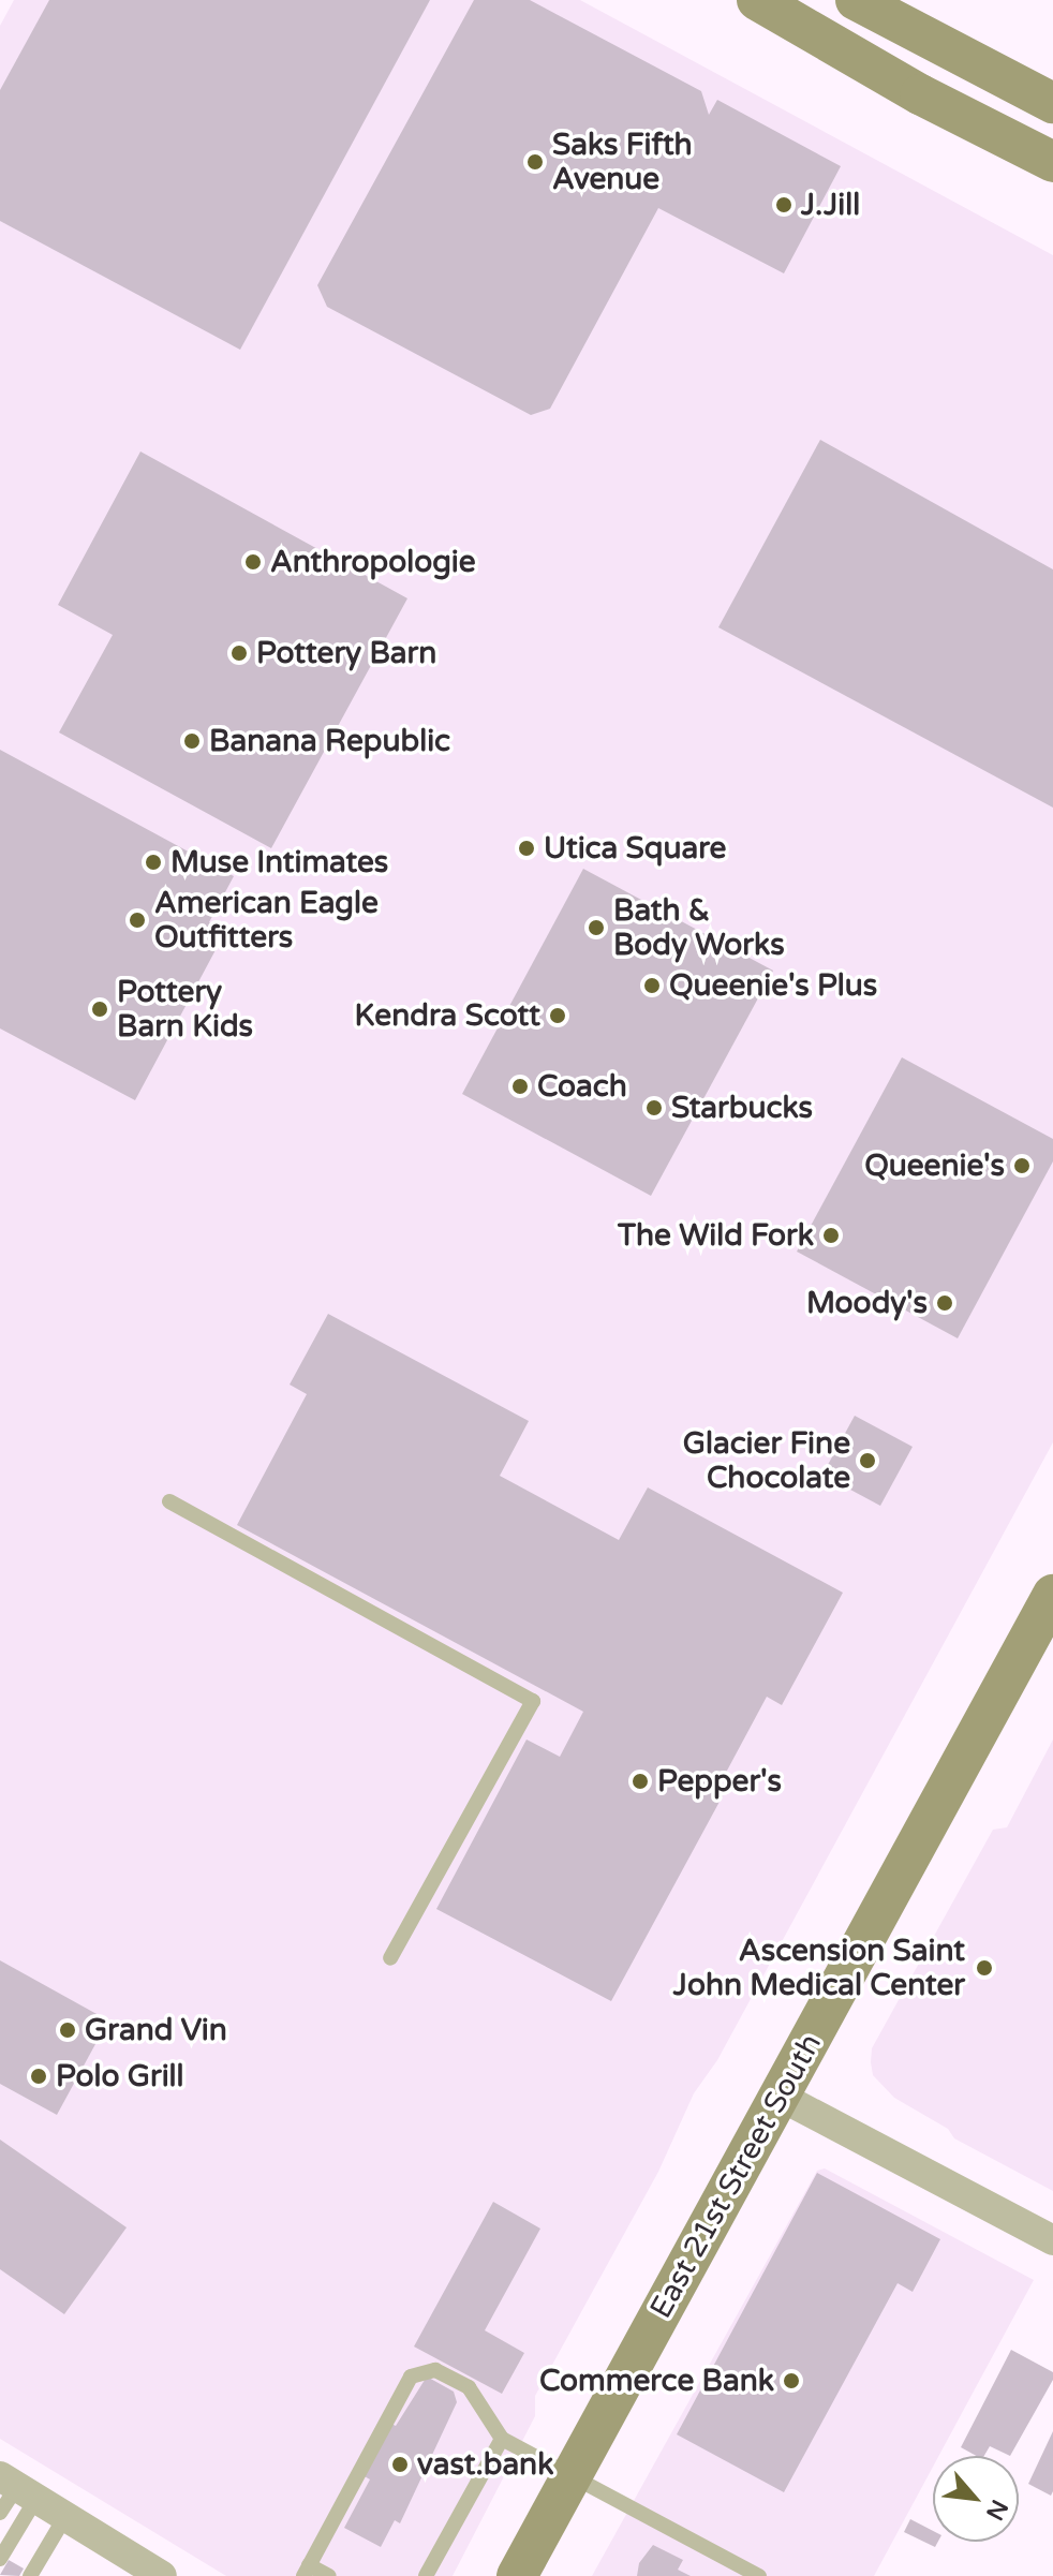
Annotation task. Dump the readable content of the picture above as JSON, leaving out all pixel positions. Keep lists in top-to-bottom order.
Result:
{
  "streets": {
    "main road": ["East 21st Street South"]
  },
  "places": [
    "Saks Fifth Avenue",
    "J.Jill",
    "Anthropologie",
    "Pottery Barn",
    "Banana Republic",
    "Utica Square",
    "Muse Intimates",
    "American Eagle Outfitters",
    "Bath & Body Works",
    "Queenie's Plus",
    "Pottery Barn Kids",
    "Kendra Scott",
    "Coach",
    "Starbucks",
    "Queenie's",
    "The Wild Fork",
    "Moody's",
    "Glacier Fine Chocolate",
    "Pepper's",
    "Ascension Saint John Medical Center",
    "Grand Vin",
    "Polo Grill",
    "Commerce Bank",
    "vast.bank"
  ],
  "north": "bottom right"
}
